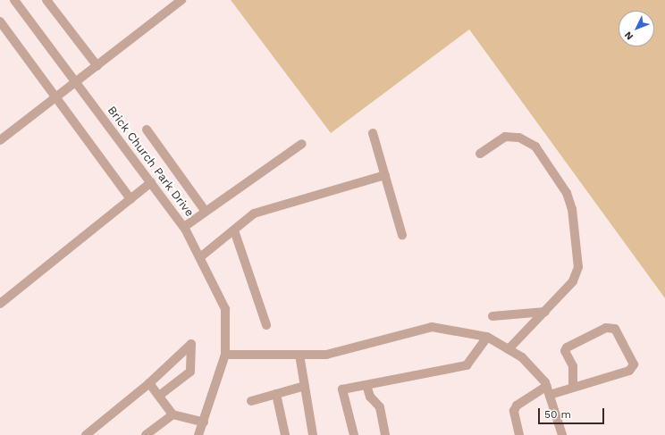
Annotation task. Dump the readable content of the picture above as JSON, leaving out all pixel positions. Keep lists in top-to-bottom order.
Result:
{
  "streets": {
    "street": ["Brick Church Park Drive"]
  },
  "scale_bar": "50 m",
  "north": "bottom left"
}
